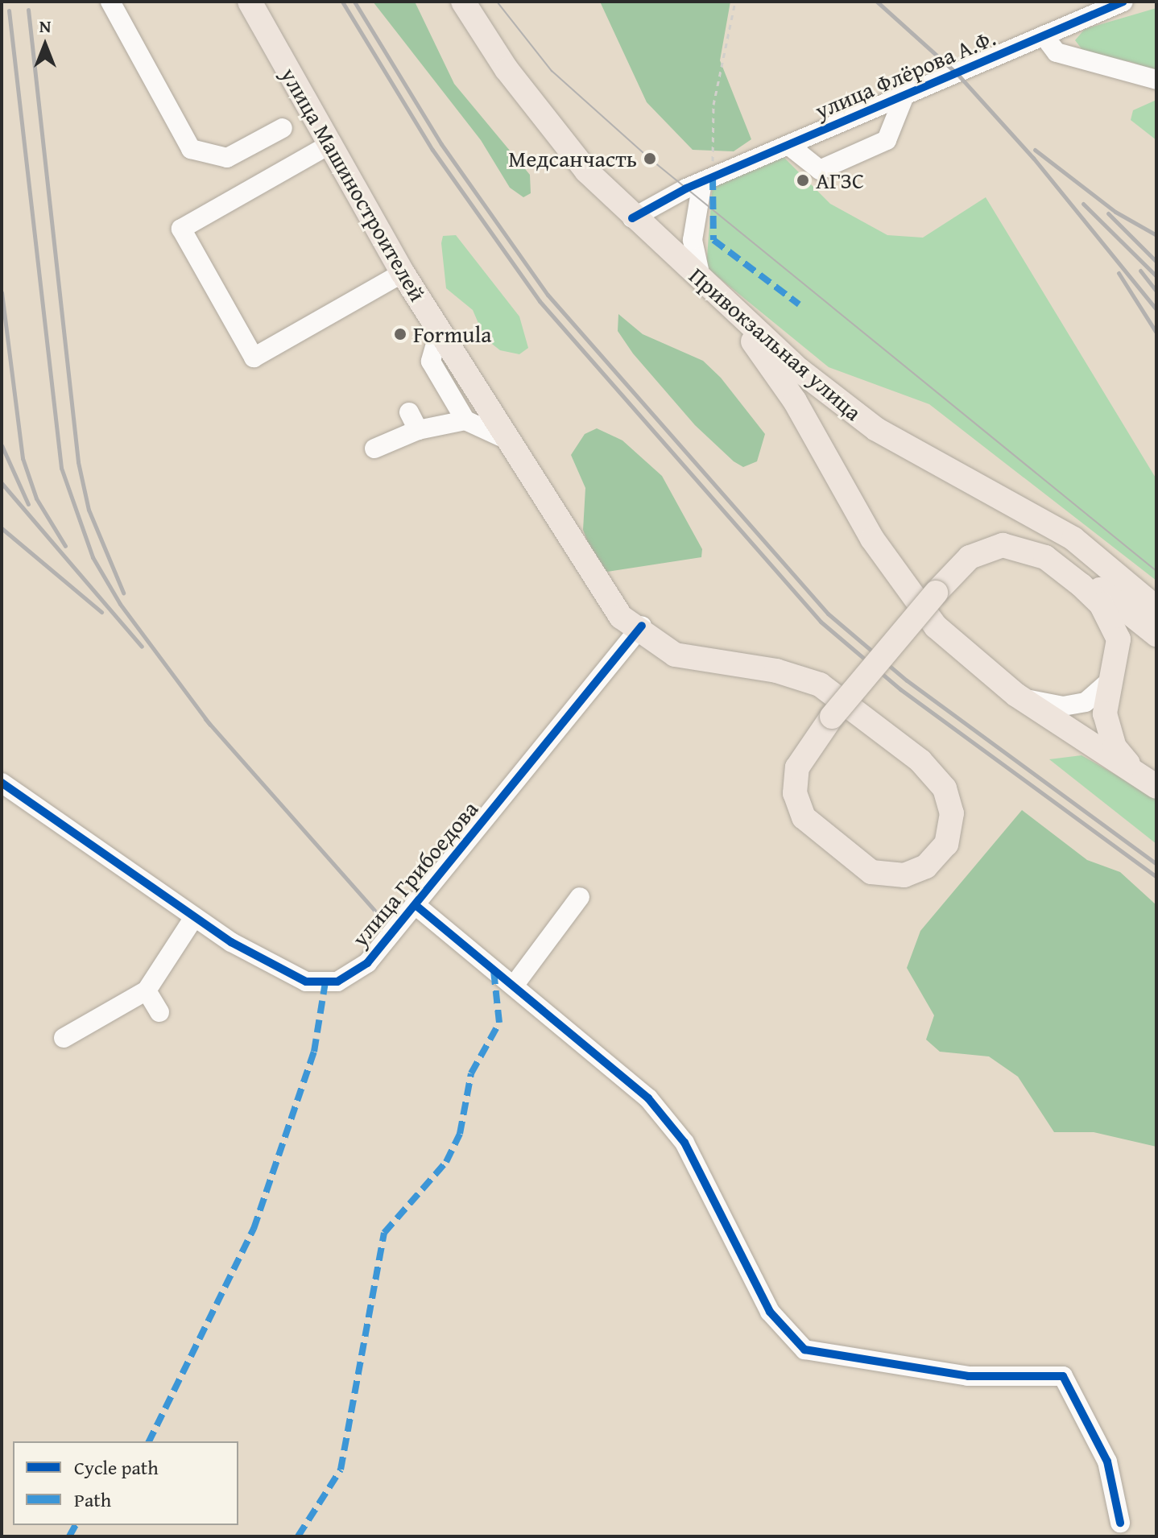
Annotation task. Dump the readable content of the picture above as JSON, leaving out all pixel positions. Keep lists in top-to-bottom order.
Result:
{
  "streets": {
    "main road": ["улица Машиностроителей", "Привокзальная улица"],
    "street": ["улица Флёрова А.Ф.", "улица Грибоедова"]
  },
  "crossings": [
    ["улица Флёрова А.Ф.", "Привокзальная улица"],
    ["улица Машиностроителей", "улица Грибоедова"]
  ],
  "places": ["Медсанчасть", "АГЗС", "Formula"],
  "legend": ["Cycle path", "Path"],
  "north": "top"
}
